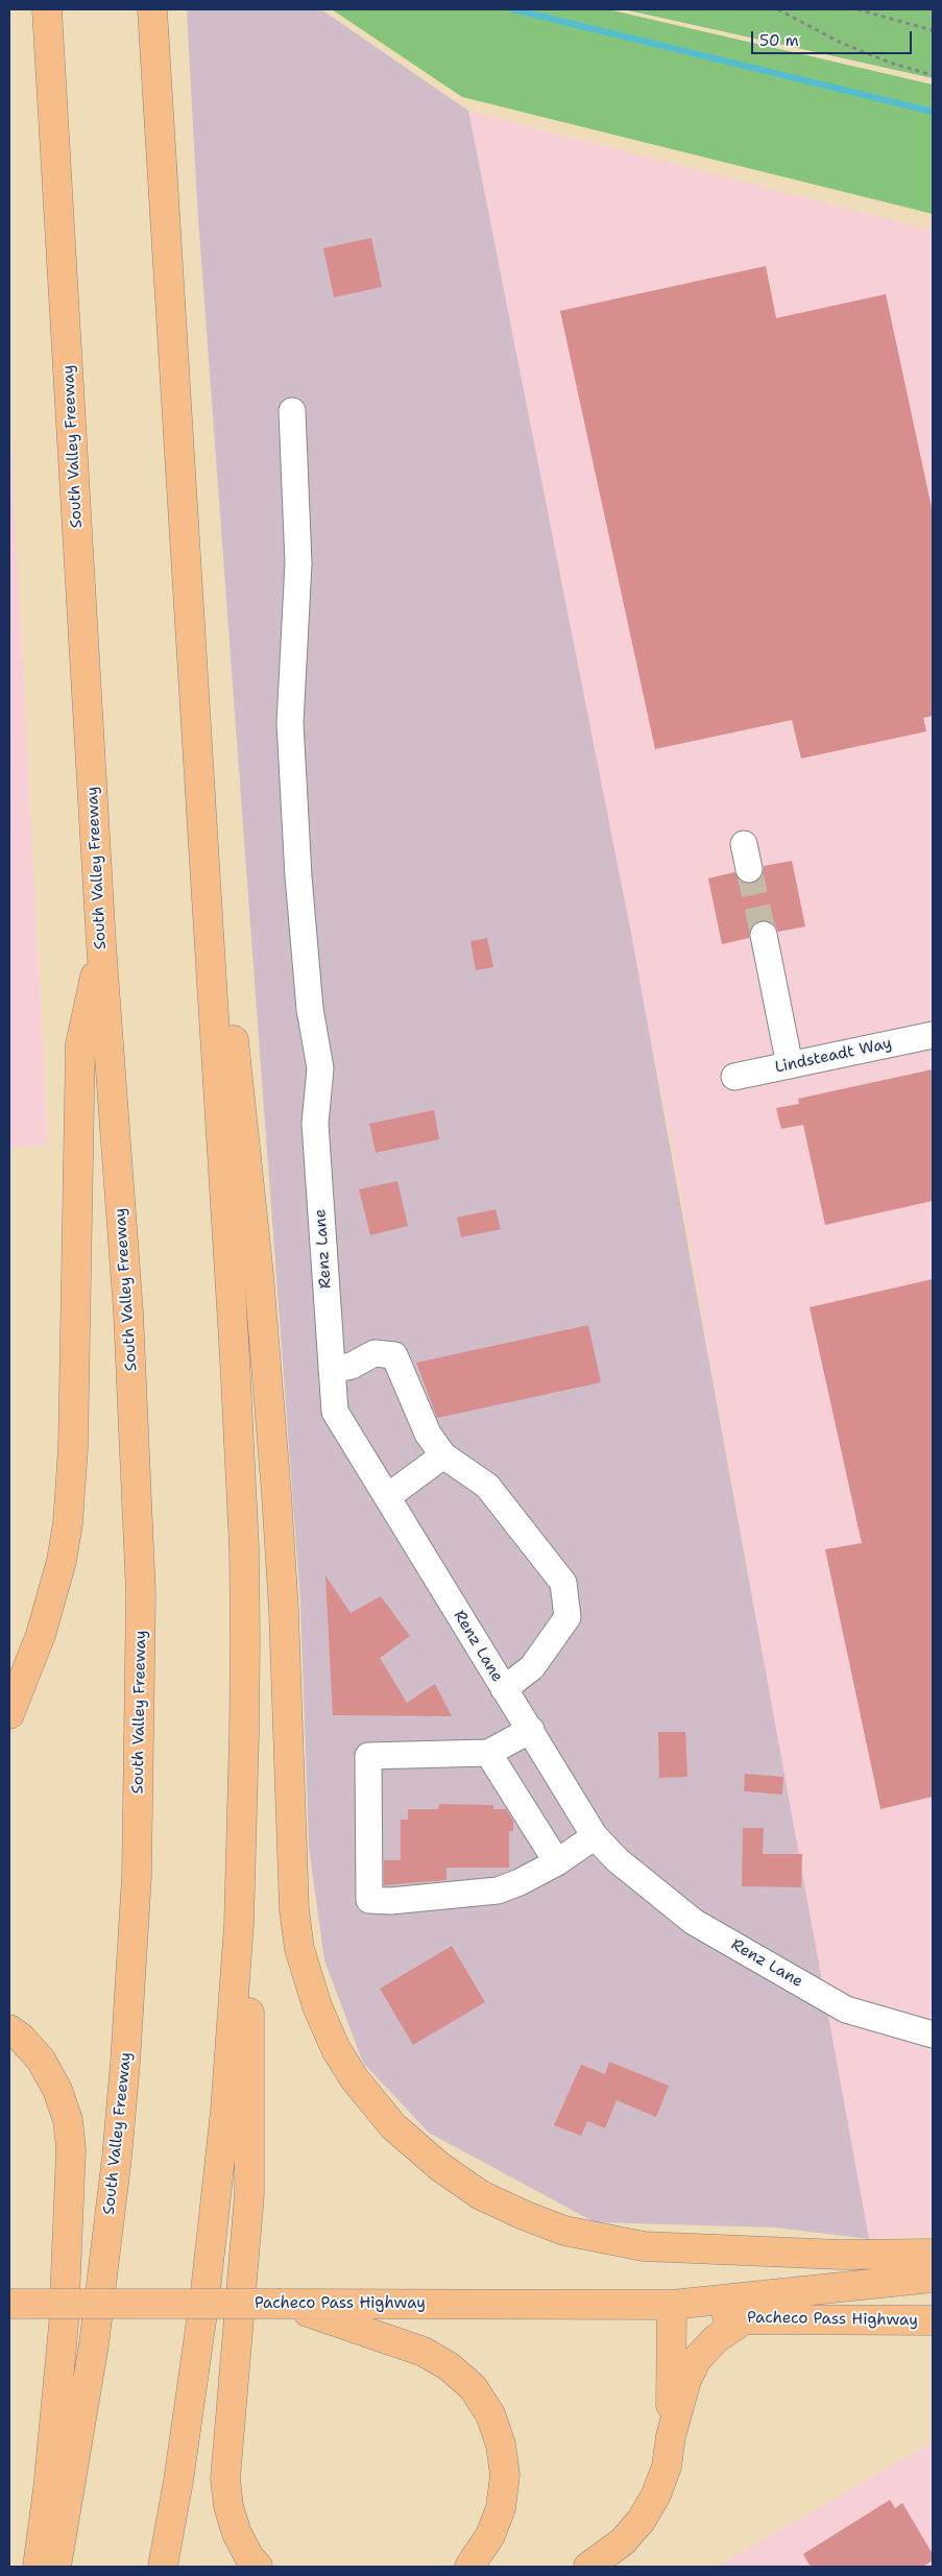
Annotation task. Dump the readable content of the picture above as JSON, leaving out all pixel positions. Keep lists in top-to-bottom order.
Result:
{
  "streets": {
    "highway": ["South Valley Freeway", "Pacheco Pass Highway"],
    "street": ["Lindsteadt Way", "Renz Lane"]
  },
  "scale_bar": "50 m"
}
